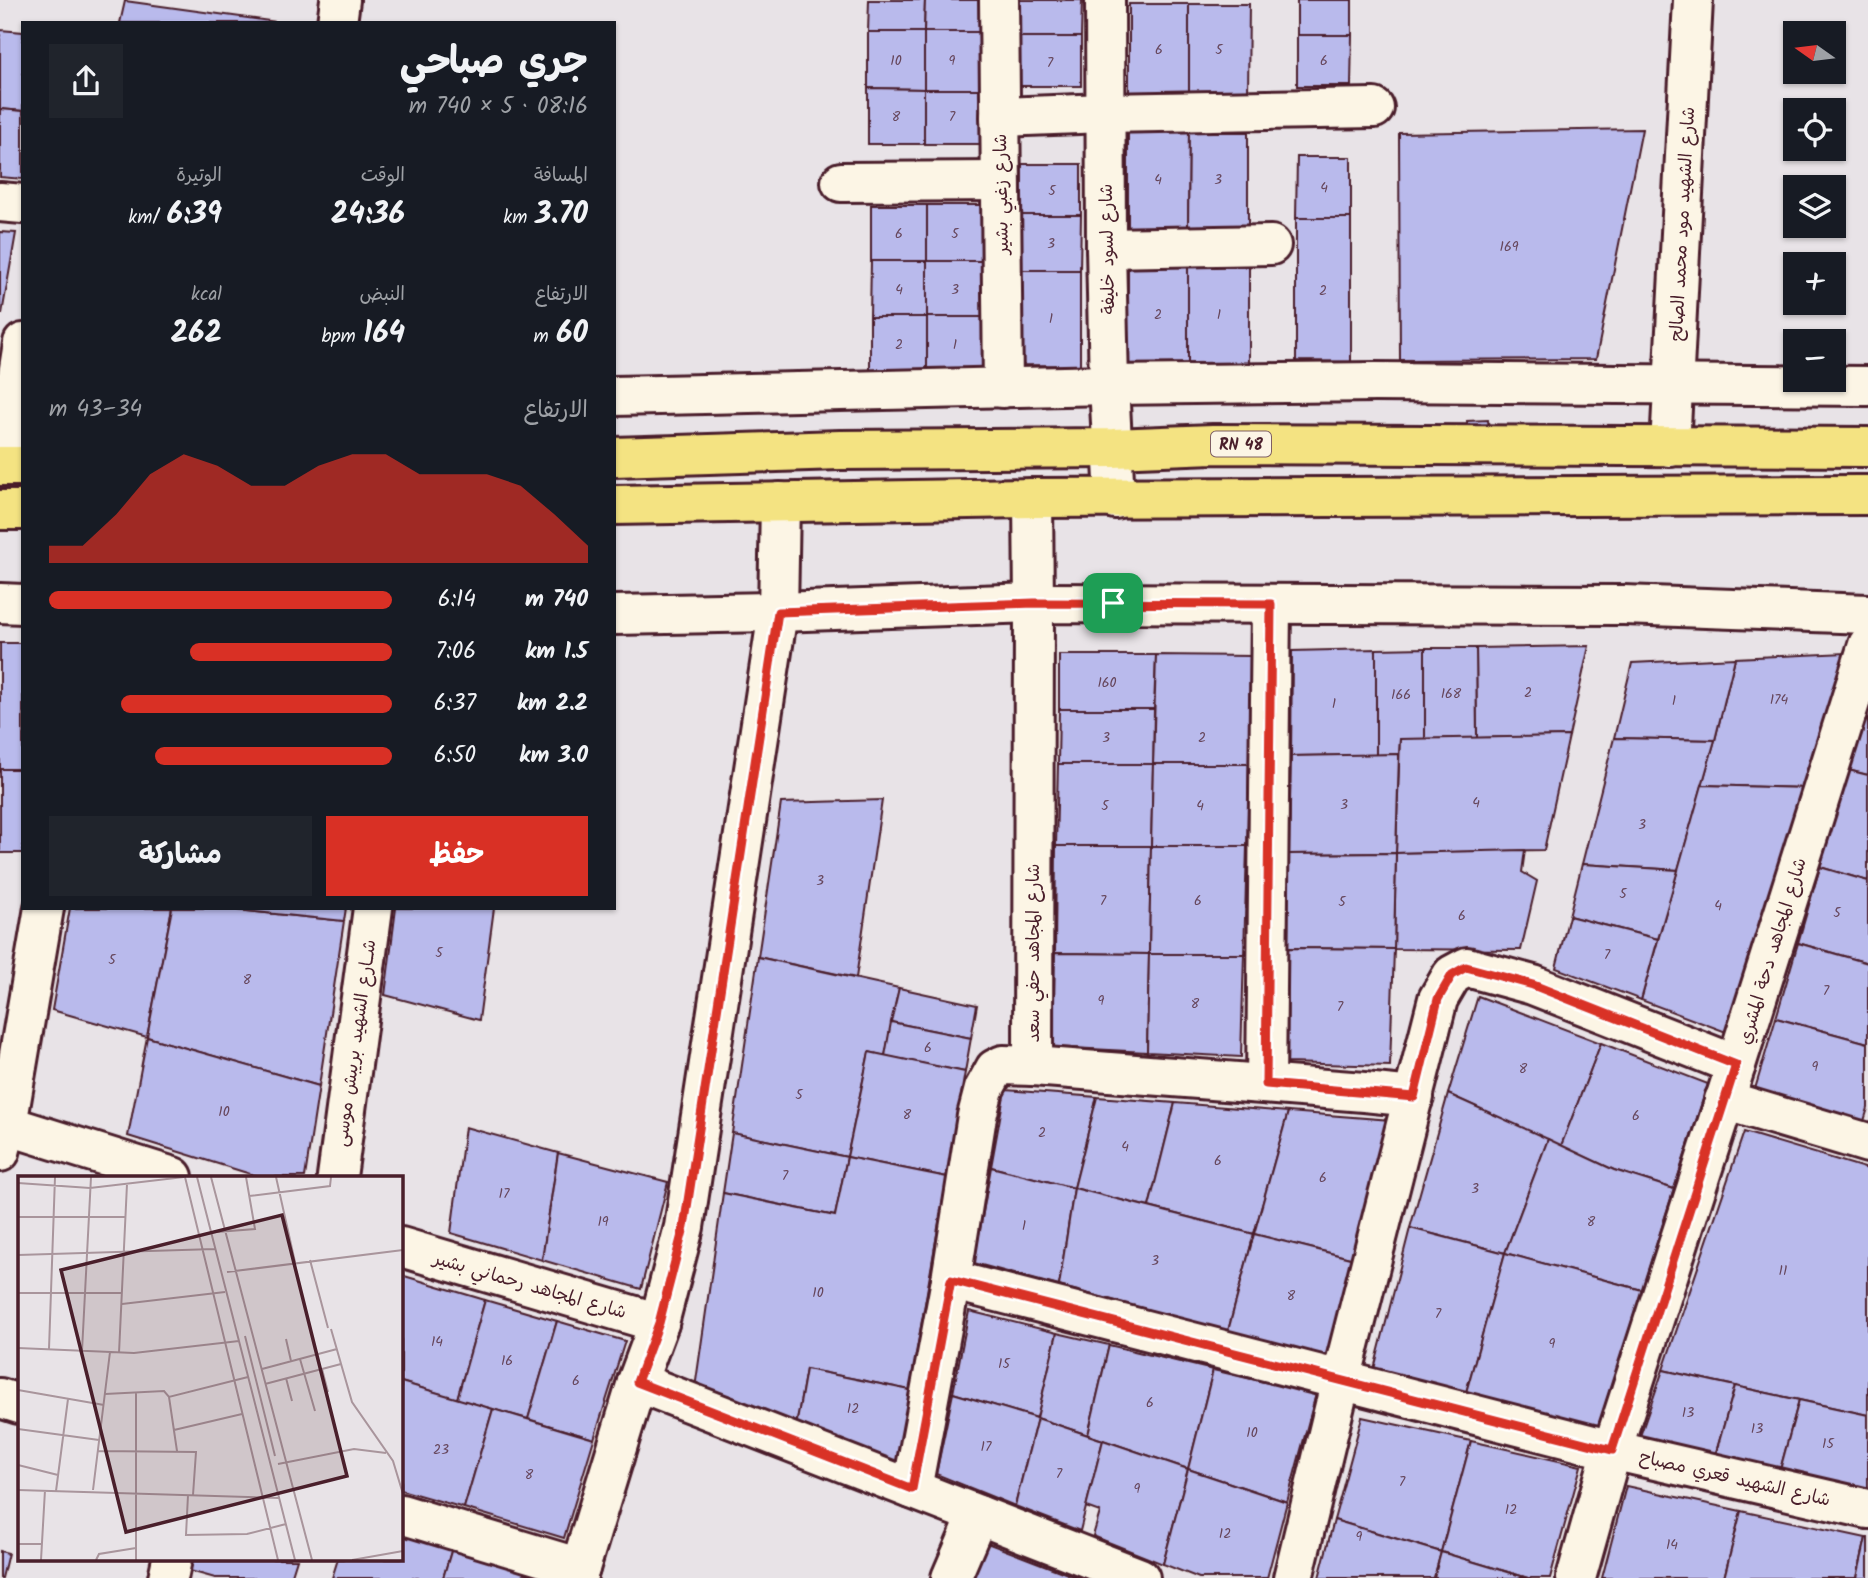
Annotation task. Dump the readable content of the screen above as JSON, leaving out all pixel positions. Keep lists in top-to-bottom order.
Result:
{
  "streets": {
    "highway": ["RN 48"],
    "street": [
      "شارع زغبي بشير",
      "شارع الشهيد مود محمد الصالح",
      "شارع لسود خليفة",
      "شارع المجاهد دحة المشري",
      "شارع المجاهد حفي سعد",
      "شــارع الشهيد بريبش موسى",
      "شارع المجاهد رحماني بشير",
      "شارع الشهيد قعري مصباح"
    ]
  },
  "crossings": [
    ["شارع الشهيد مود محمد الصالح", "RN 48"],
    ["شارع لسود خليفة", "RN 48"],
    ["شارع المجاهد دحة المشري", "شارع الشهيد قعري مصباح"],
    ["شارع المجاهد حفي سعد", "شارع الشهيد قعري مصباح"]
  ],
  "house_numbers": [
    "6",
    "5",
    "10",
    "9",
    "6",
    "7",
    "8",
    "7",
    "4",
    "3",
    "4",
    "5",
    "6",
    "5",
    "3",
    "169",
    "4",
    "3",
    "2",
    "2",
    "1",
    "1",
    "2",
    "1",
    "160",
    "2",
    "168",
    "166",
    "174",
    "1",
    "1",
    "3",
    "2",
    "4",
    "3",
    "5",
    "4",
    "3",
    "3",
    "5",
    "7",
    "6",
    "5",
    "4",
    "5",
    "6",
    "5",
    "7",
    "5",
    "8",
    "7",
    "9",
    "8",
    "7",
    "6",
    "9",
    "8",
    "5",
    "10",
    "8",
    "6",
    "2",
    "4",
    "6",
    "7",
    "6",
    "3",
    "17",
    "19",
    "8",
    "1",
    "3",
    "11",
    "10",
    "8",
    "7",
    "14",
    "9",
    "16",
    "15",
    "6",
    "6",
    "12",
    "13",
    "13",
    "10",
    "15",
    "17",
    "23",
    "7",
    "8",
    "7",
    "9",
    "12",
    "12",
    "9",
    "14"
  ],
  "north": "left",
  "page": {
    "map_buttons": ["+", "−"],
    "heading": ["جري صباحي", "08:16 · 5 × 740 m"],
    "stats": [
      ["المسافة", "3.70 km"],
      ["الوقت", "24:36"],
      ["الوتيرة", "6:39 /km"],
      ["الارتفاع", "60 m"],
      ["النبض", "164 bpm"],
      ["kcal", "262"]
    ],
    "chart": ["الارتفاع", "34–43 m"],
    "list": [
      {
        "name": "740 m",
        "note": "6:14"
      },
      {
        "name": "1.5 km",
        "note": "7:06"
      },
      {
        "name": "2.2 km",
        "note": "6:37"
      },
      {
        "name": "3.0 km",
        "note": "6:50"
      }
    ],
    "buttons": ["حفظ", "مشاركة"]
  }
}
